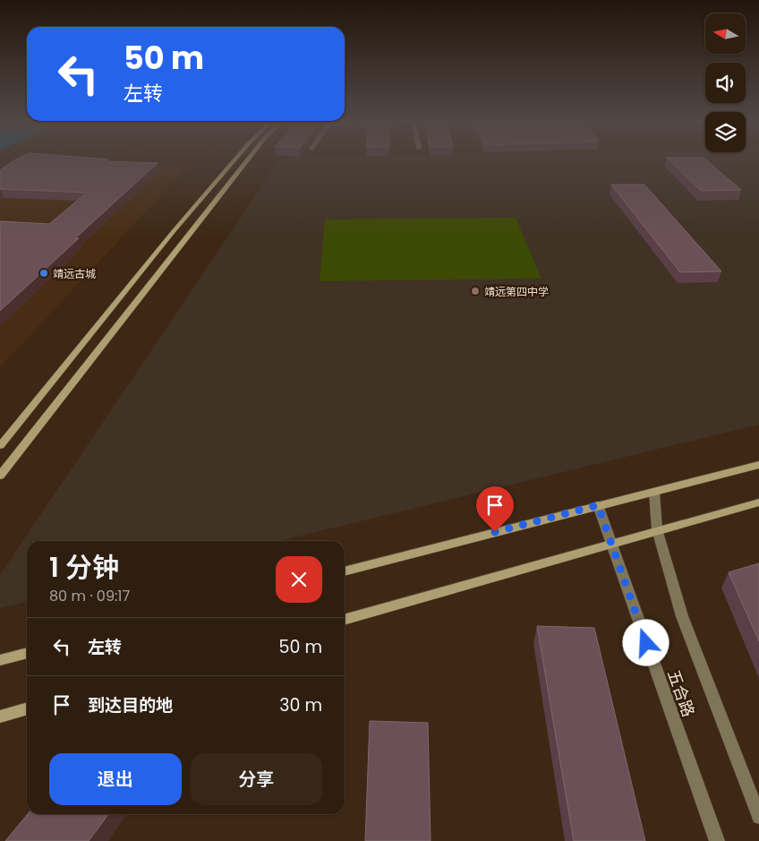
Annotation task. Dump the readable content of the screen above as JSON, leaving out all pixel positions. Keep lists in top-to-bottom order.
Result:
{
  "streets": {
    "street": ["五合路"]
  },
  "places": ["靖远古城", "靖远第四中学"],
  "north": "left",
  "page": {
    "turn": ["50 m", "左转"],
    "heading": ["1 分钟", "80 m · 09:17"],
    "list": [
      {
        "name": "左转",
        "value": "50 m"
      },
      {
        "name": "到达目的地",
        "value": "30 m"
      }
    ],
    "buttons": ["退出", "分享"]
  }
}
